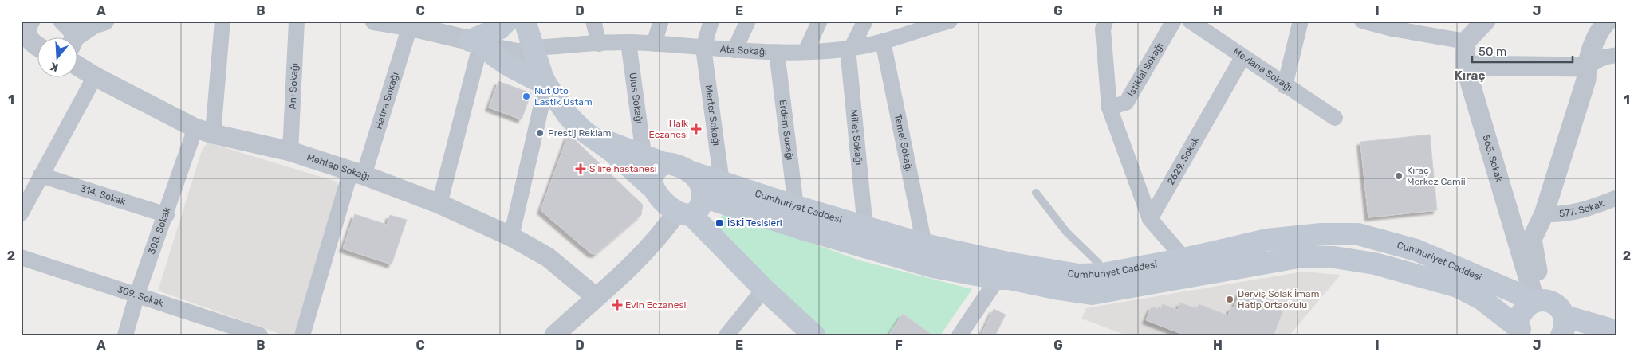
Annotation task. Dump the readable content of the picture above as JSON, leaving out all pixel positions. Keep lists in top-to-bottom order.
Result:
{
  "streets": {
    "main road": ["Cumhuriyet Caddesi"],
    "street": [
      "Ata Sokağı",
      "İstiklal Sokağı",
      "Mevlana Sokağı",
      "Anı Sokağı",
      "Ulus Sokağı",
      "Hatıra Sokağı",
      "Merter Sokağı",
      "Erdem Sokağı",
      "Millet Sokağı",
      "Temel Sokağı",
      "565. Sokak",
      "2629. Sokak",
      "Mehtap Sokağı",
      "314. Sokak",
      "577. Sokak",
      "308. Sokak",
      "309. Sokak"
    ]
  },
  "crossings": [
    ["Ata Sokağı", "Ulus Sokağı"],
    ["Ata Sokağı", "Merter Sokağı"],
    ["Ata Sokağı", "Erdem Sokağı"],
    ["Ata Sokağı", "Millet Sokağı"],
    ["Ata Sokağı", "Temel Sokağı"],
    ["Mevlana Sokağı", "2629. Sokak"],
    ["Anı Sokağı", "Mehtap Sokağı"],
    ["Hatıra Sokağı", "Mehtap Sokağı"],
    ["Merter Sokağı", "Cumhuriyet Caddesi"],
    ["Erdem Sokağı", "Cumhuriyet Caddesi"],
    ["Millet Sokağı", "Cumhuriyet Caddesi"],
    ["Temel Sokağı", "Cumhuriyet Caddesi"],
    ["565. Sokak", "Cumhuriyet Caddesi"],
    ["Mehtap Sokağı", "308. Sokak"],
    ["314. Sokak", "308. Sokak"],
    ["308. Sokak", "309. Sokak"]
  ],
  "districts": ["Kıraç"],
  "places": {
    "other": [
      "Nut Oto Lastik Ustam",
      "Prestij Reklam",
      "Kıraç Merkez Camii",
      "Derviş Solak İmam Hatip Ortaokulu"
    ],
    "health": ["Halk Eczanesi", "S life hastanesi", "Evin Eczanesi"],
    "transit": ["İSKİ Tesisleri"]
  },
  "scale_bar": "50 m",
  "north": "bottom",
  "grid": {
    "columns": [
      "A",
      "B",
      "C",
      "D",
      "E",
      "F",
      "G",
      "H",
      "I",
      "J"
    ],
    "rows": ["1", "2"]
  }
}
